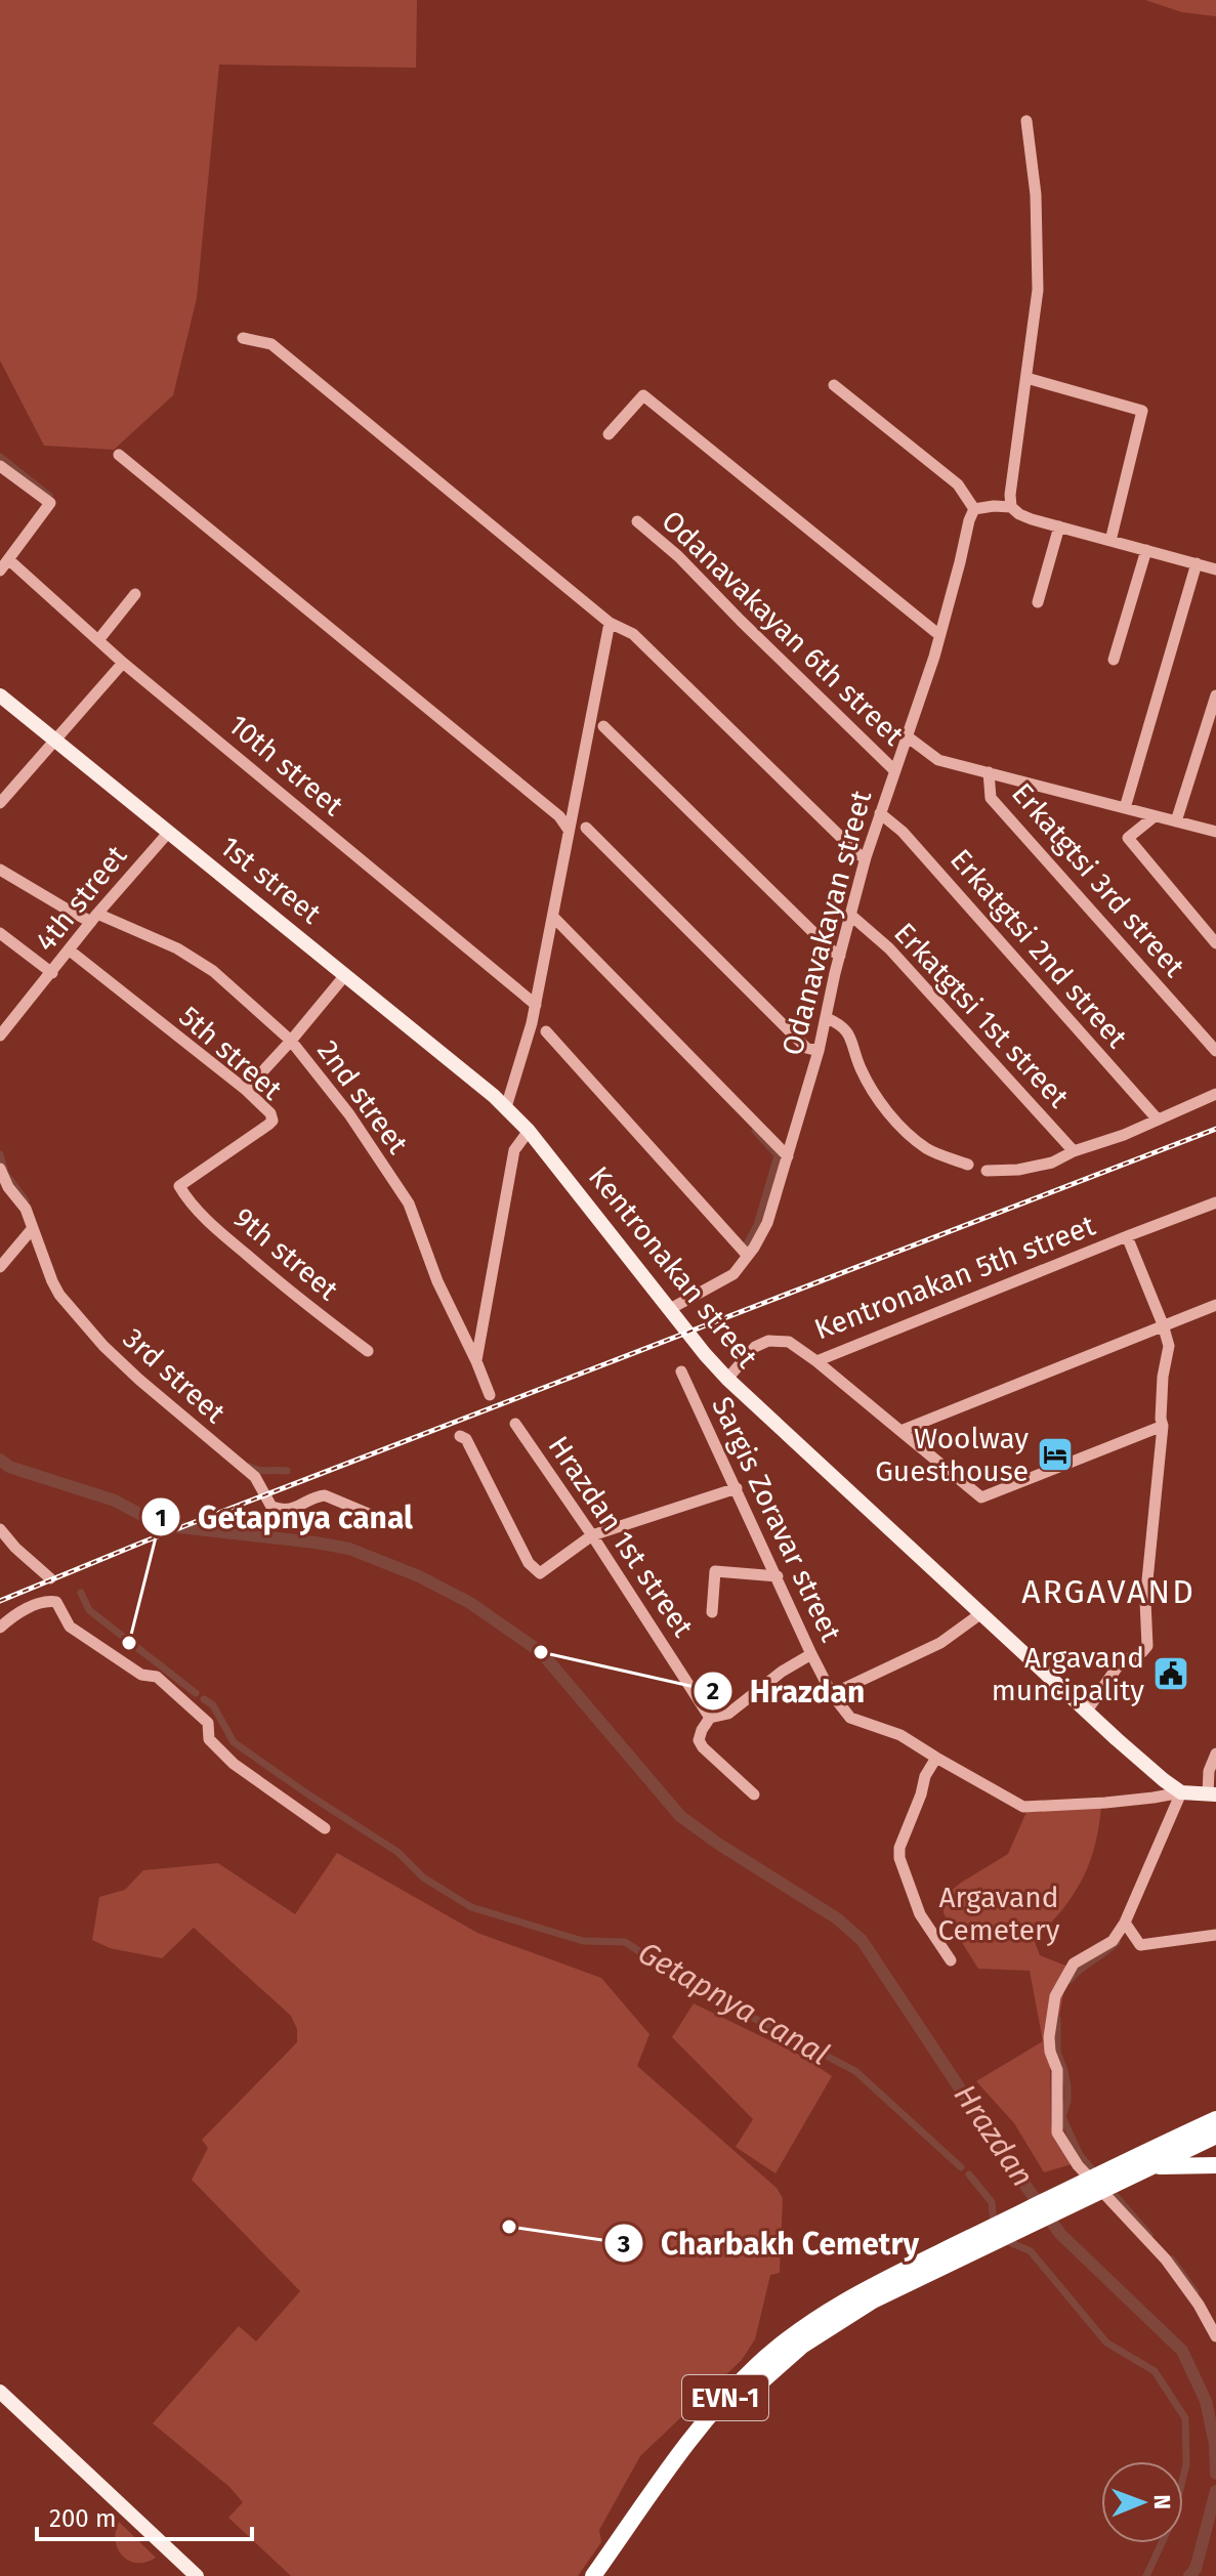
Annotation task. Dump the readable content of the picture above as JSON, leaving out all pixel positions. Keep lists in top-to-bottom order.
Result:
{
  "streets": {
    "highway": ["EVN-1"],
    "main road": ["1st street", "Kentronakan street"],
    "street": [
      "Odanavakayan 6th street",
      "10th street",
      "Erkatgtsi 3rd street",
      "4th street",
      "Odanavakayan street",
      "Erkatgtsi 2nd street",
      "Erkatgtsi 1st street",
      "5th street",
      "2nd street",
      "9th street",
      "Kentronakan 5th street",
      "3rd street",
      "Sargis Zoravar street",
      "Hrazdan 1st street"
    ]
  },
  "crossings": [
    ["Odanavakayan 6th street", "Odanavakayan street"],
    ["1st street", "4th street"],
    ["1st street", "Kentronakan street"],
    ["4th street", "5th street"],
    ["4th street", "2nd street"],
    ["Odanavakayan street", "Erkatgtsi 2nd street"],
    ["Odanavakayan street", "Erkatgtsi 1st street"],
    ["Odanavakayan street", "Kentronakan street"],
    ["5th street", "9th street"],
    ["Kentronakan street", "Kentronakan 5th street"],
    ["Kentronakan street", "Sargis Zoravar street"]
  ],
  "districts": ["ARGAVAND"],
  "water": ["Getapnya canal", "Hrazdan"],
  "parks": ["Argavand Cemetery"],
  "places": {
    "hotel": ["Woolway Guesthouse"],
    "other": ["Getapnya canal", "Hrazdan", "Charbakh Cemetry"],
    "public building": ["Argavand muncipality"]
  },
  "scale_bar": "200 m",
  "north": "right"
}
